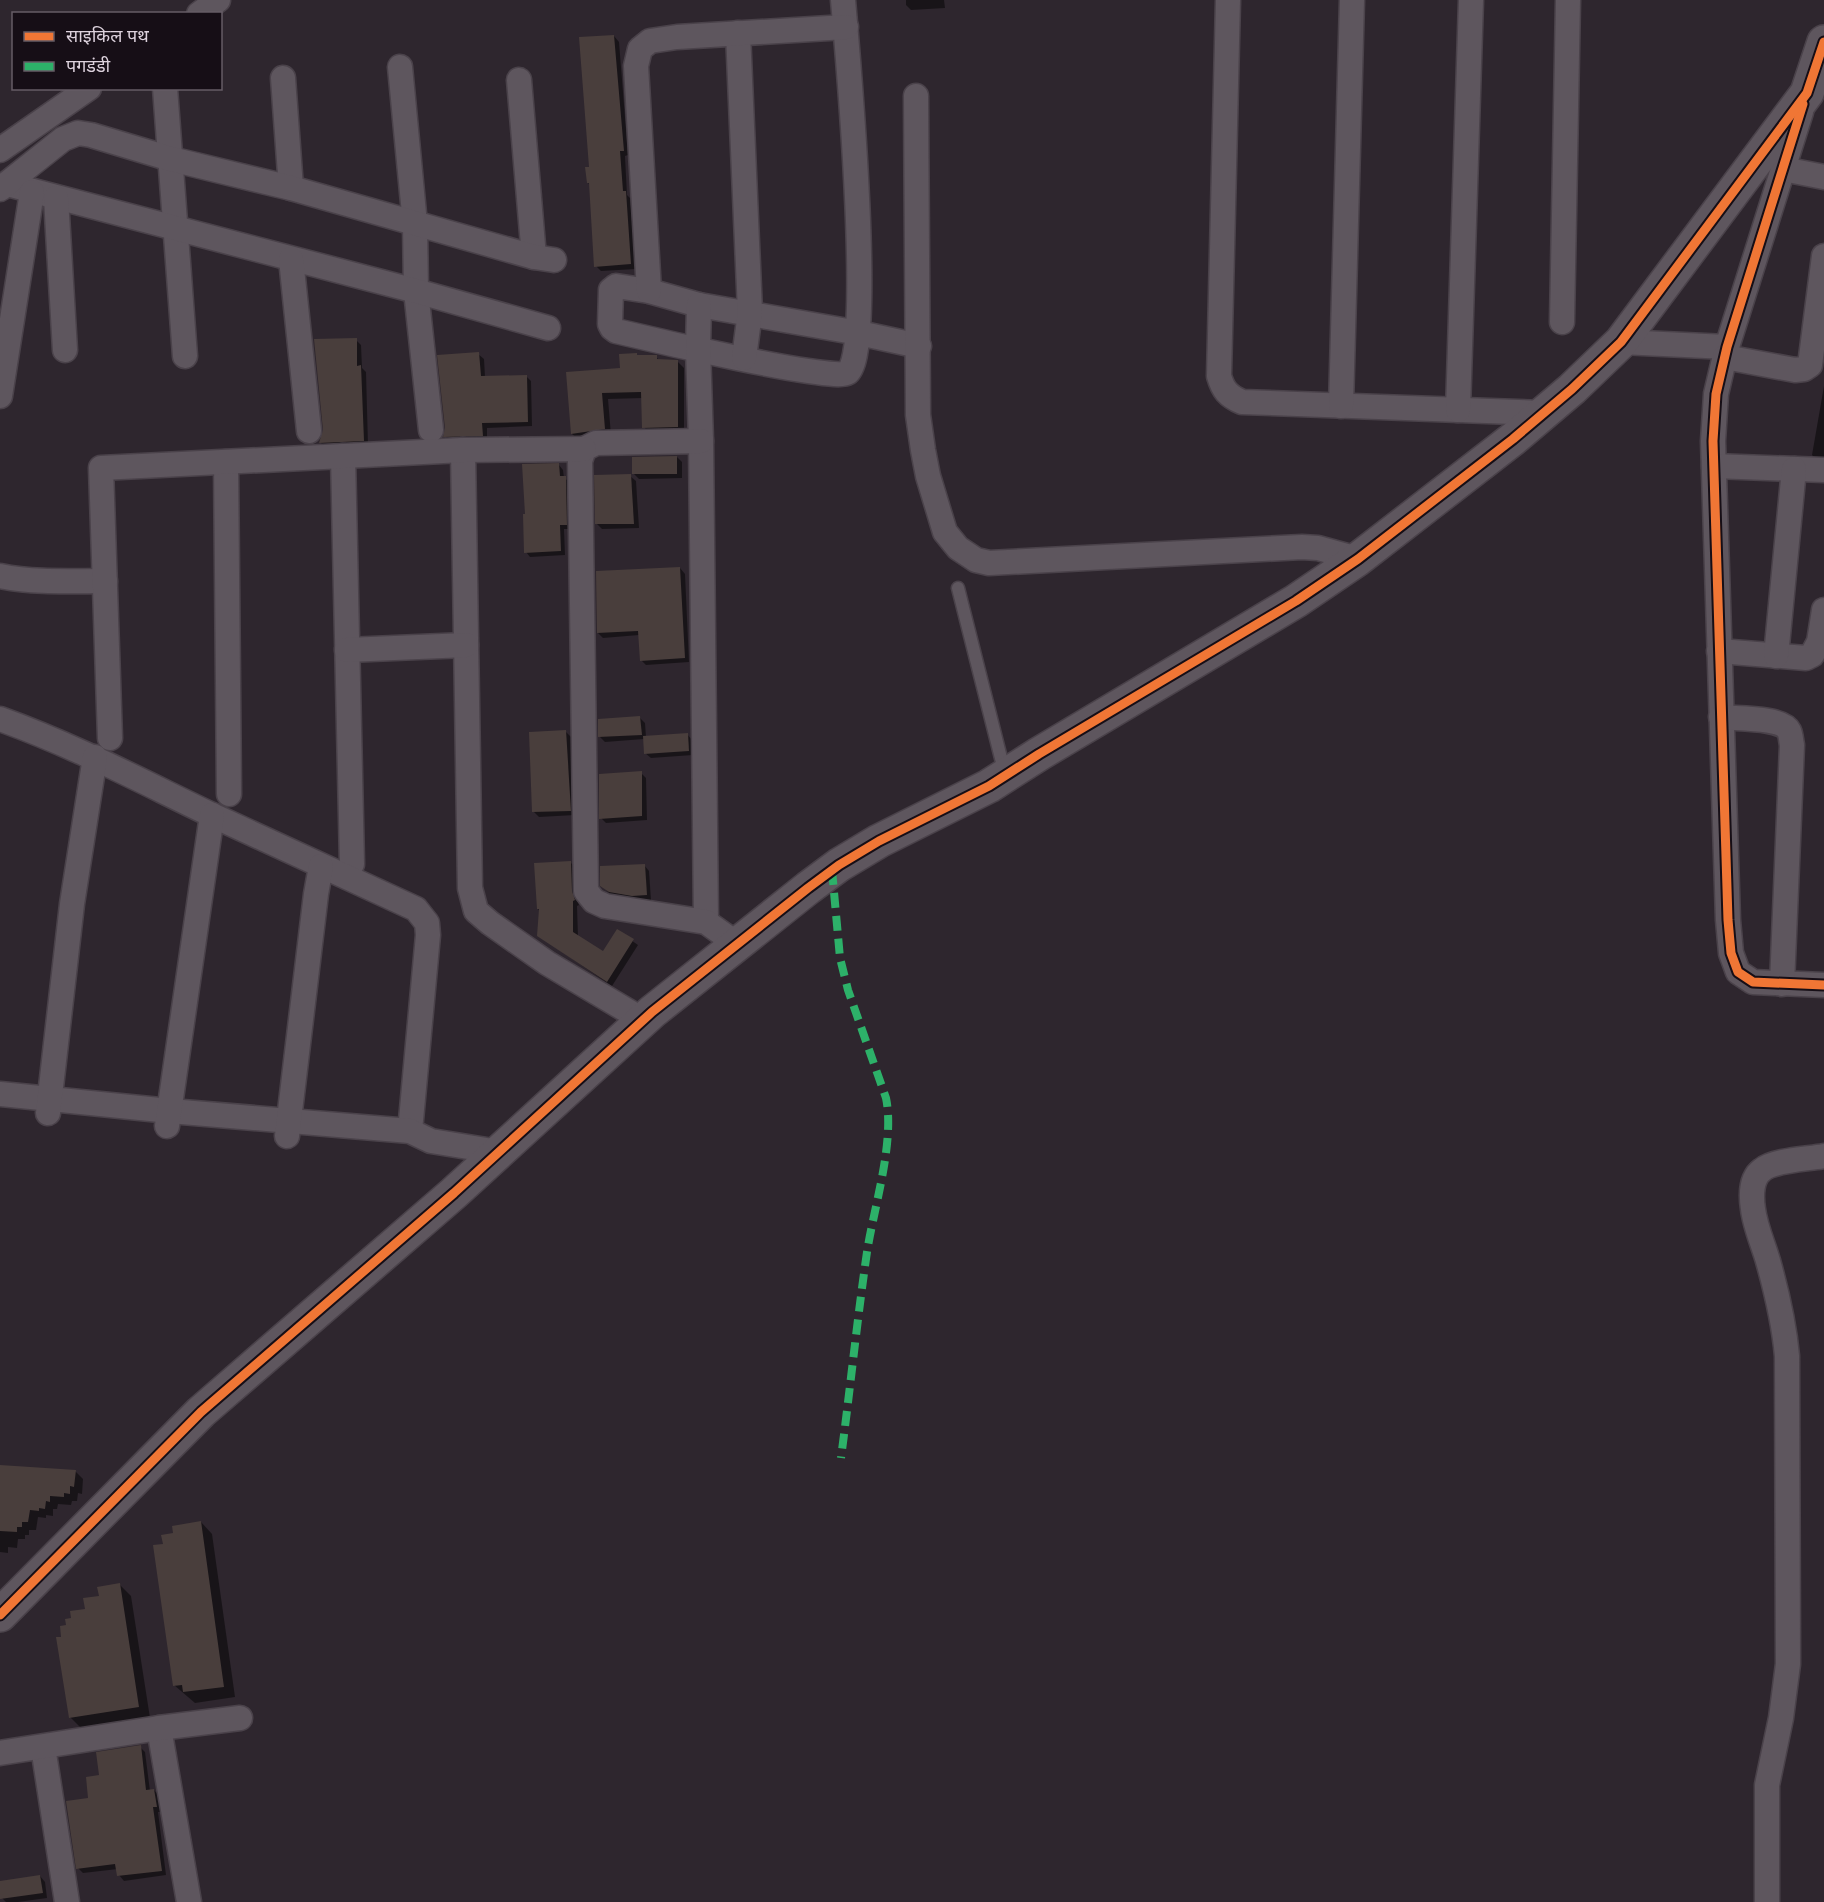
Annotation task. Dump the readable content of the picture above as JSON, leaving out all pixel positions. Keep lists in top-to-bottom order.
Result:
{
  "legend": ["साइकिल पथ", "पगडंडी"]
}
